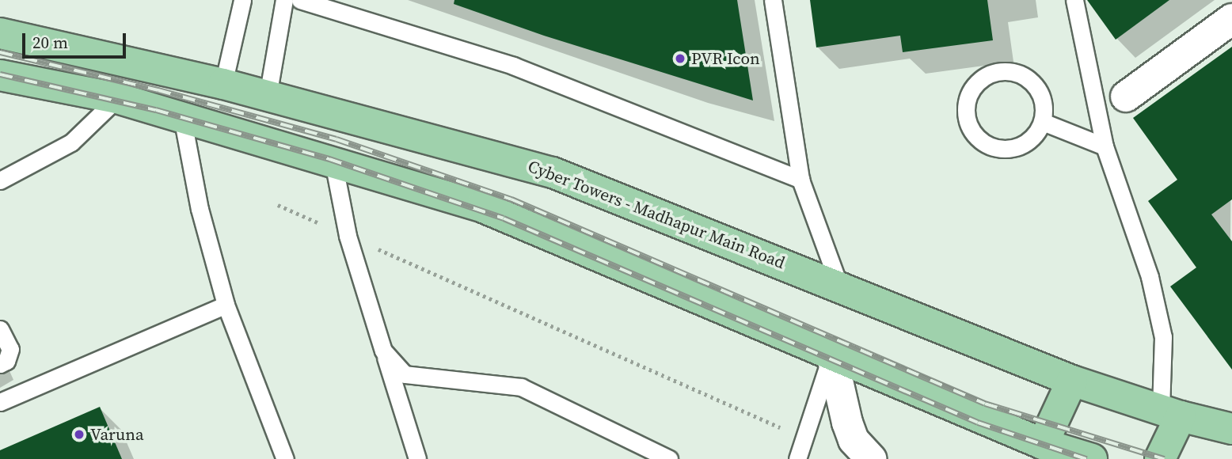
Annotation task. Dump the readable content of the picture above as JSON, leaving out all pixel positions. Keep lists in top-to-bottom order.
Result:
{
  "streets": {
    "main road": ["Cyber Towers - Madhapur Main Road"]
  },
  "places": ["PVR Icon", "Varuna"],
  "scale_bar": "20 m"
}
